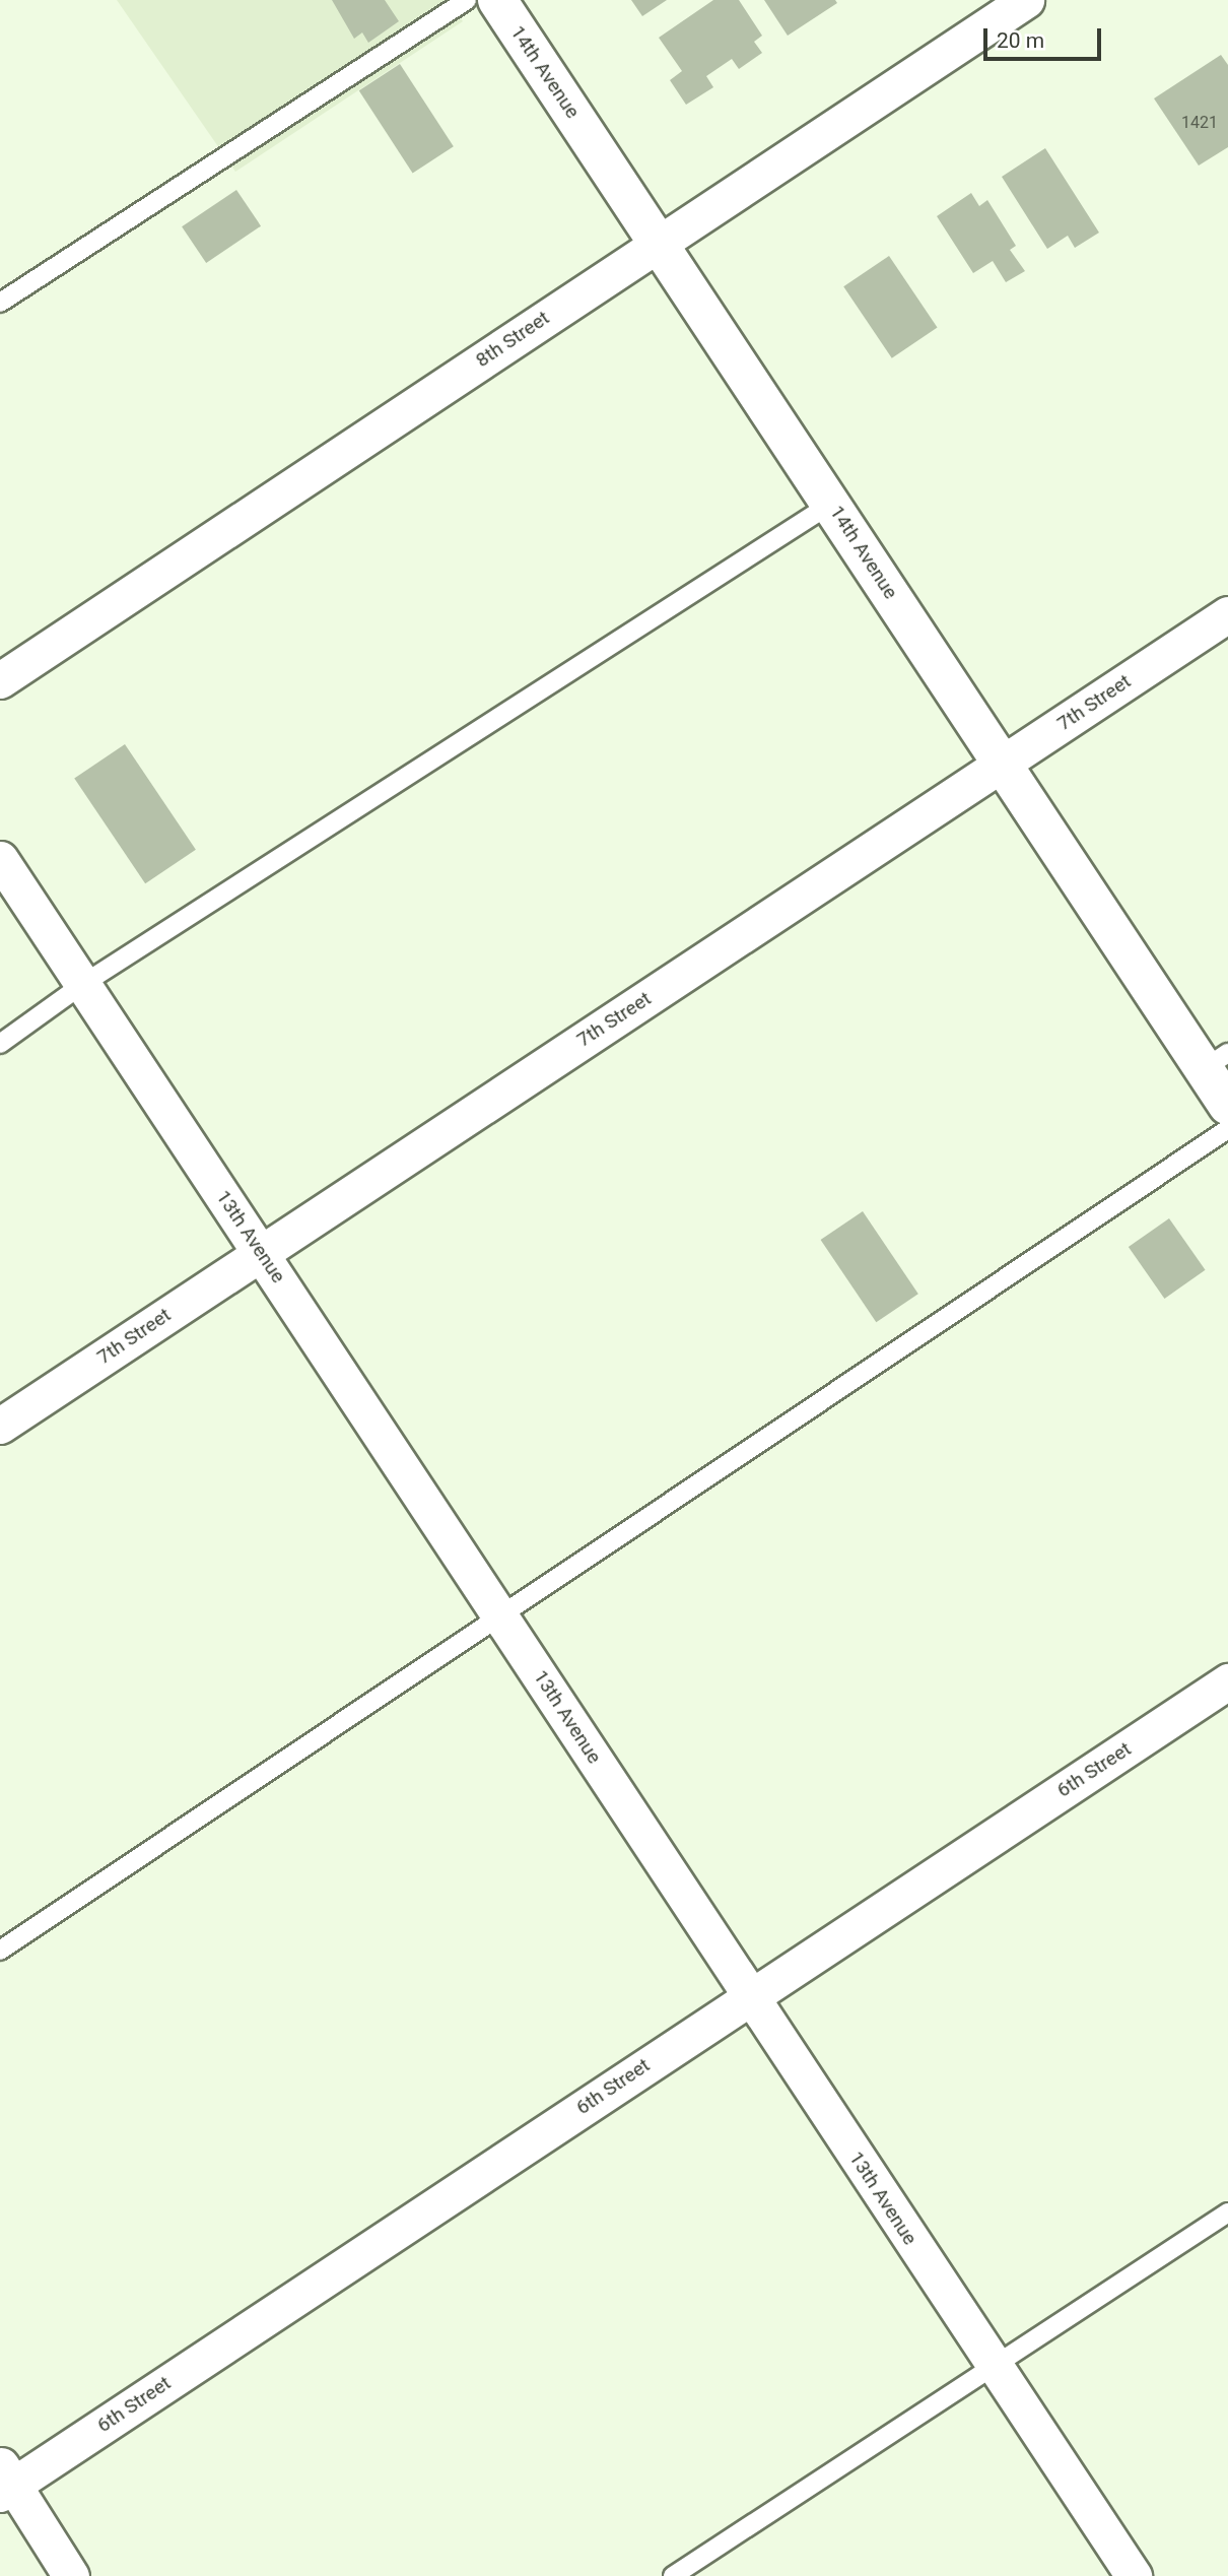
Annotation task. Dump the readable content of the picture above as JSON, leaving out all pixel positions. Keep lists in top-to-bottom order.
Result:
{
  "streets": {
    "street": [
      "14th Avenue",
      "8th Street",
      "7th Street",
      "13th Avenue",
      "6th Street"
    ]
  },
  "crossings": [
    ["14th Avenue", "8th Street"],
    ["14th Avenue", "7th Street"],
    ["7th Street", "13th Avenue"],
    ["13th Avenue", "6th Street"]
  ],
  "house_numbers": ["1421"],
  "scale_bar": "20 m"
}
